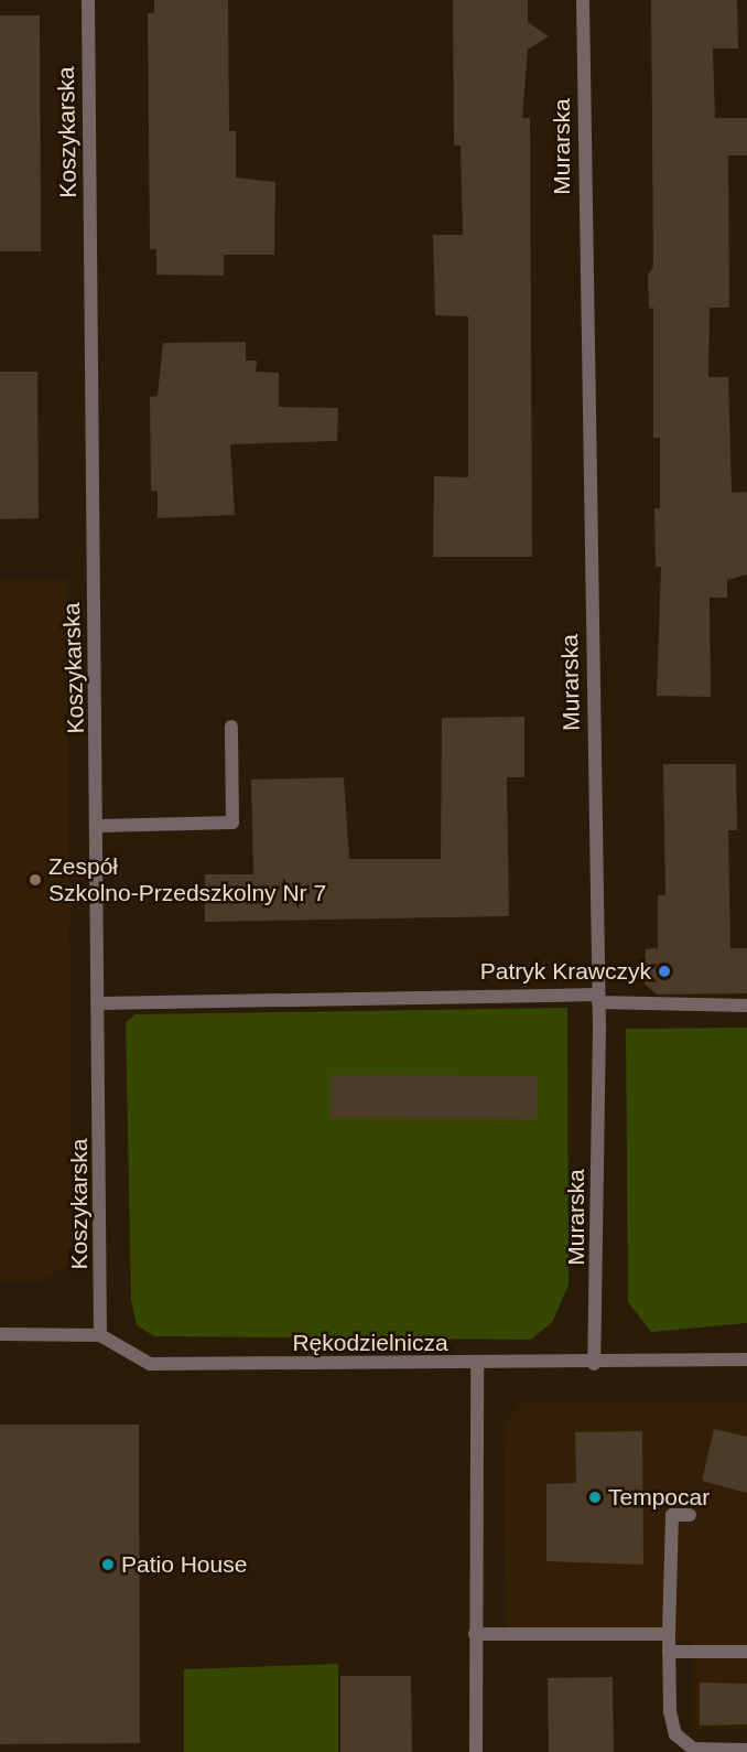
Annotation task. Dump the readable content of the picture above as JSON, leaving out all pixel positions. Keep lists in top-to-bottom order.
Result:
{
  "streets": {
    "street": ["Koszykarska", "Murarska", "Rękodzielnicza"]
  },
  "crossings": [
    ["Koszykarska", "Rękodzielnicza"],
    ["Murarska", "Rękodzielnicza"]
  ],
  "places": [
    "Zespół Szkolno-Przedszkolny Nr 7",
    "Patryk Krawczyk",
    "Tempocar",
    "Patio House"
  ]
}
